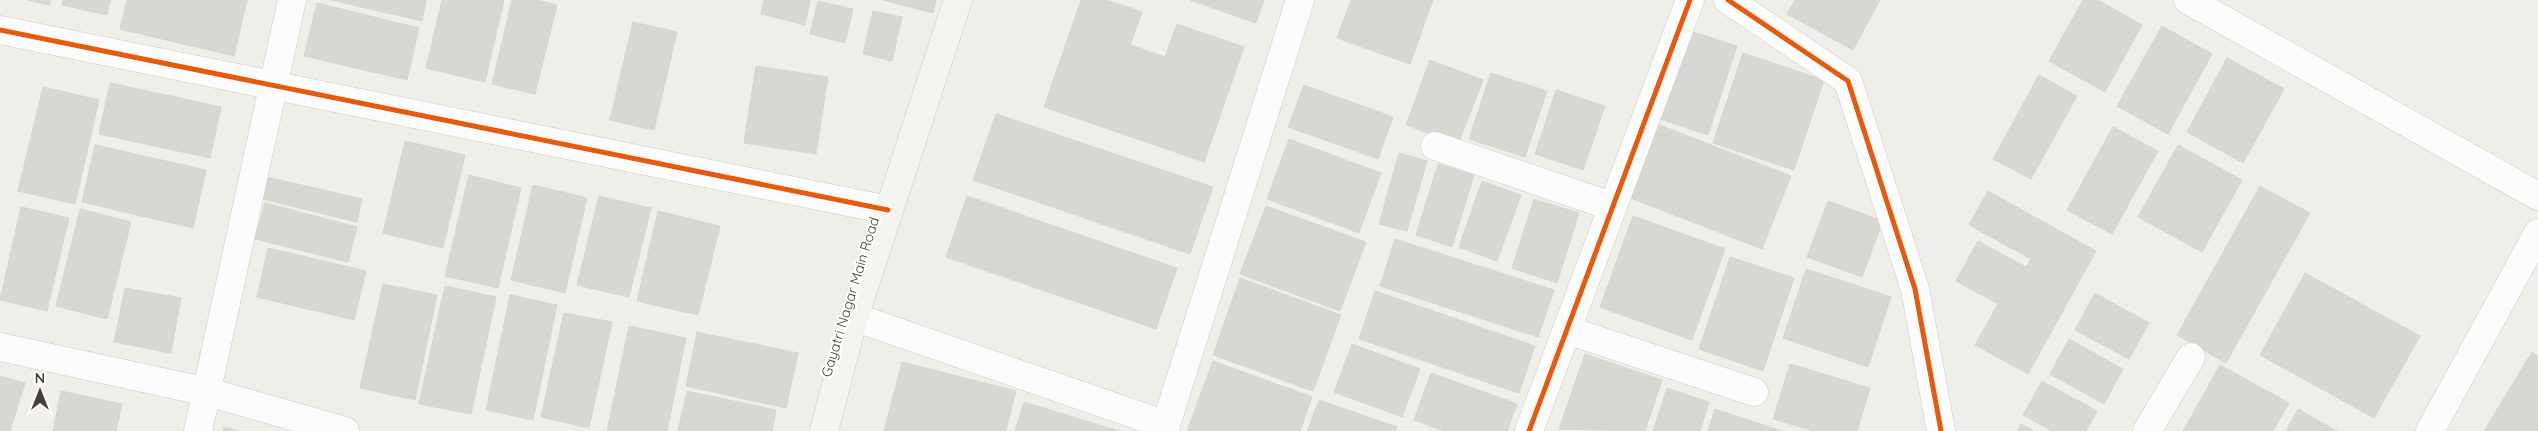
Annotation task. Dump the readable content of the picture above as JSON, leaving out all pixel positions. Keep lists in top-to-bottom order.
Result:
{
  "streets": {
    "street": ["Gayatri Nagar Main Road"]
  },
  "north": "top"
}
